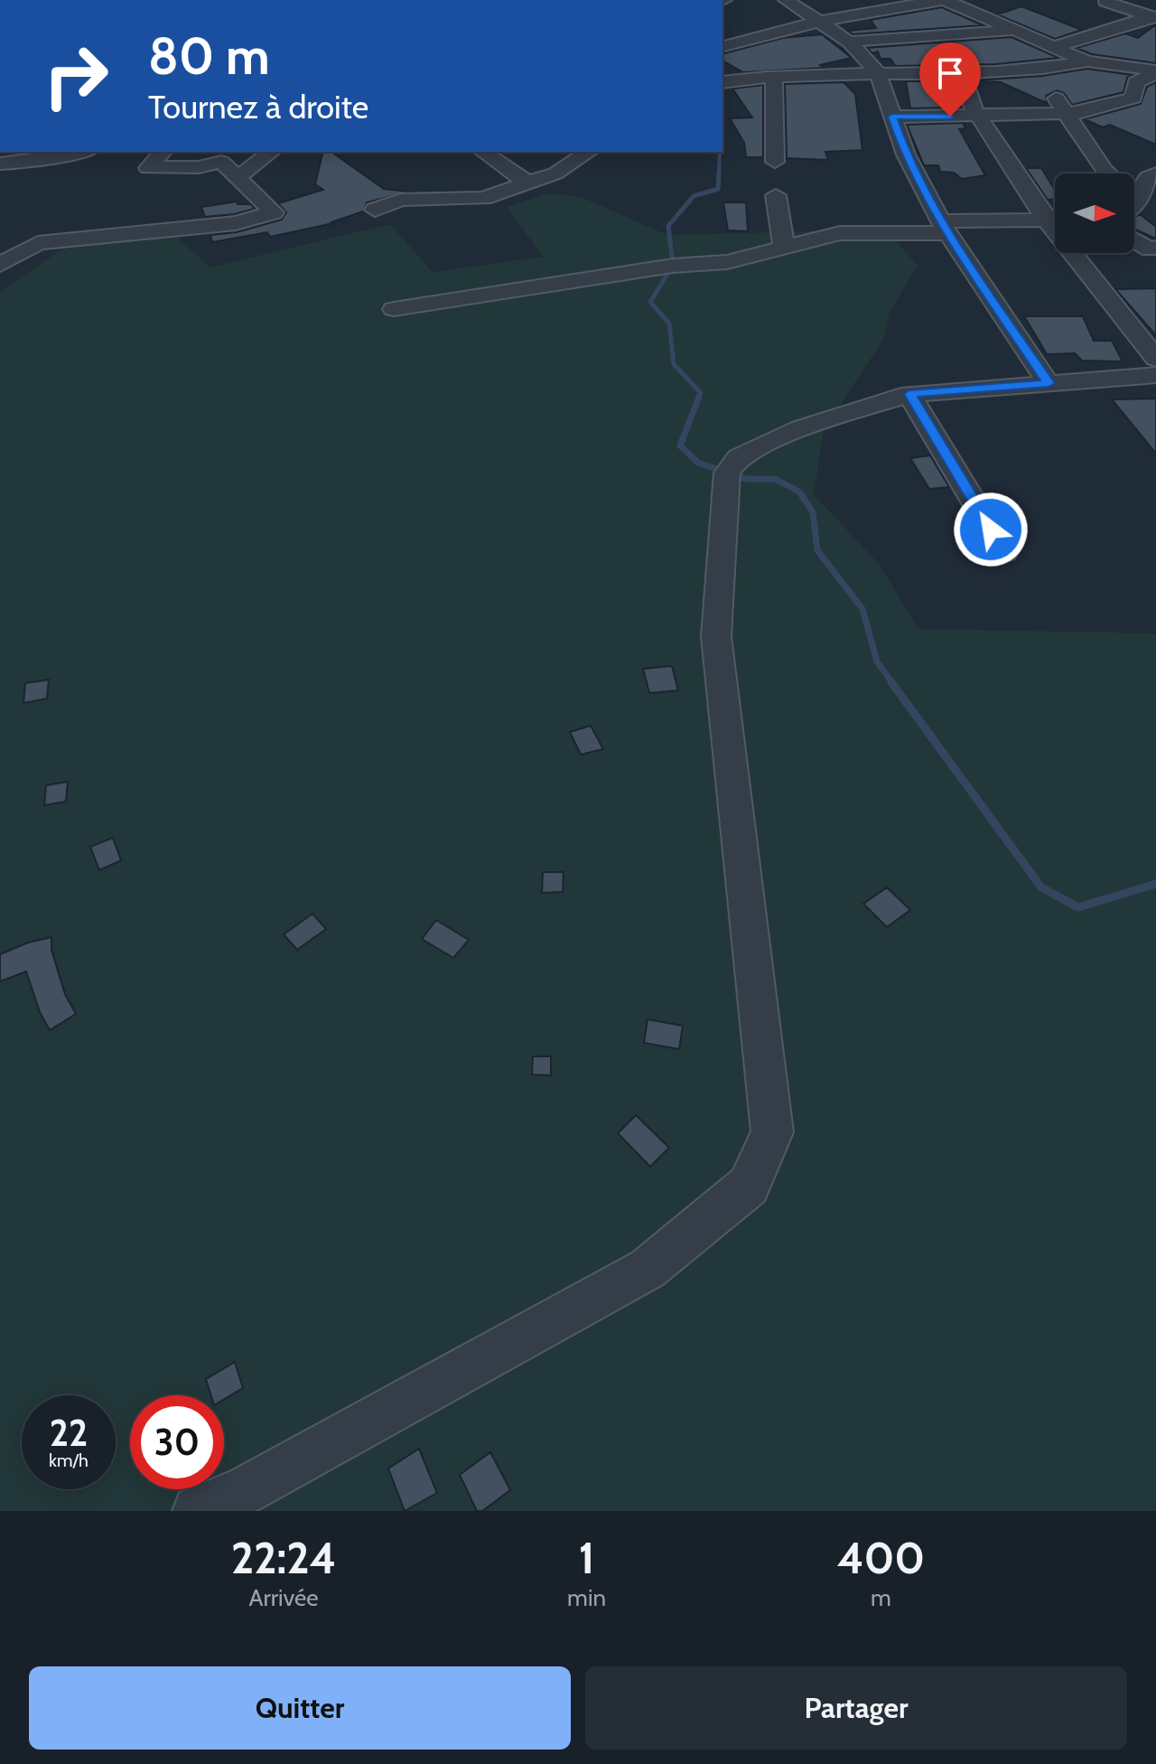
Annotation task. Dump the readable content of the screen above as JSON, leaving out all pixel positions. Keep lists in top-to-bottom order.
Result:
{
  "north": "right",
  "page": {
    "turn": ["80 m", "Tournez à droite"],
    "speed": "22 km/h",
    "limit": "30",
    "eta": [
      "22:24",
      "Arrivée",
      "1",
      "min",
      "400",
      "m"
    ],
    "buttons": ["Quitter", "Partager"]
  }
}
